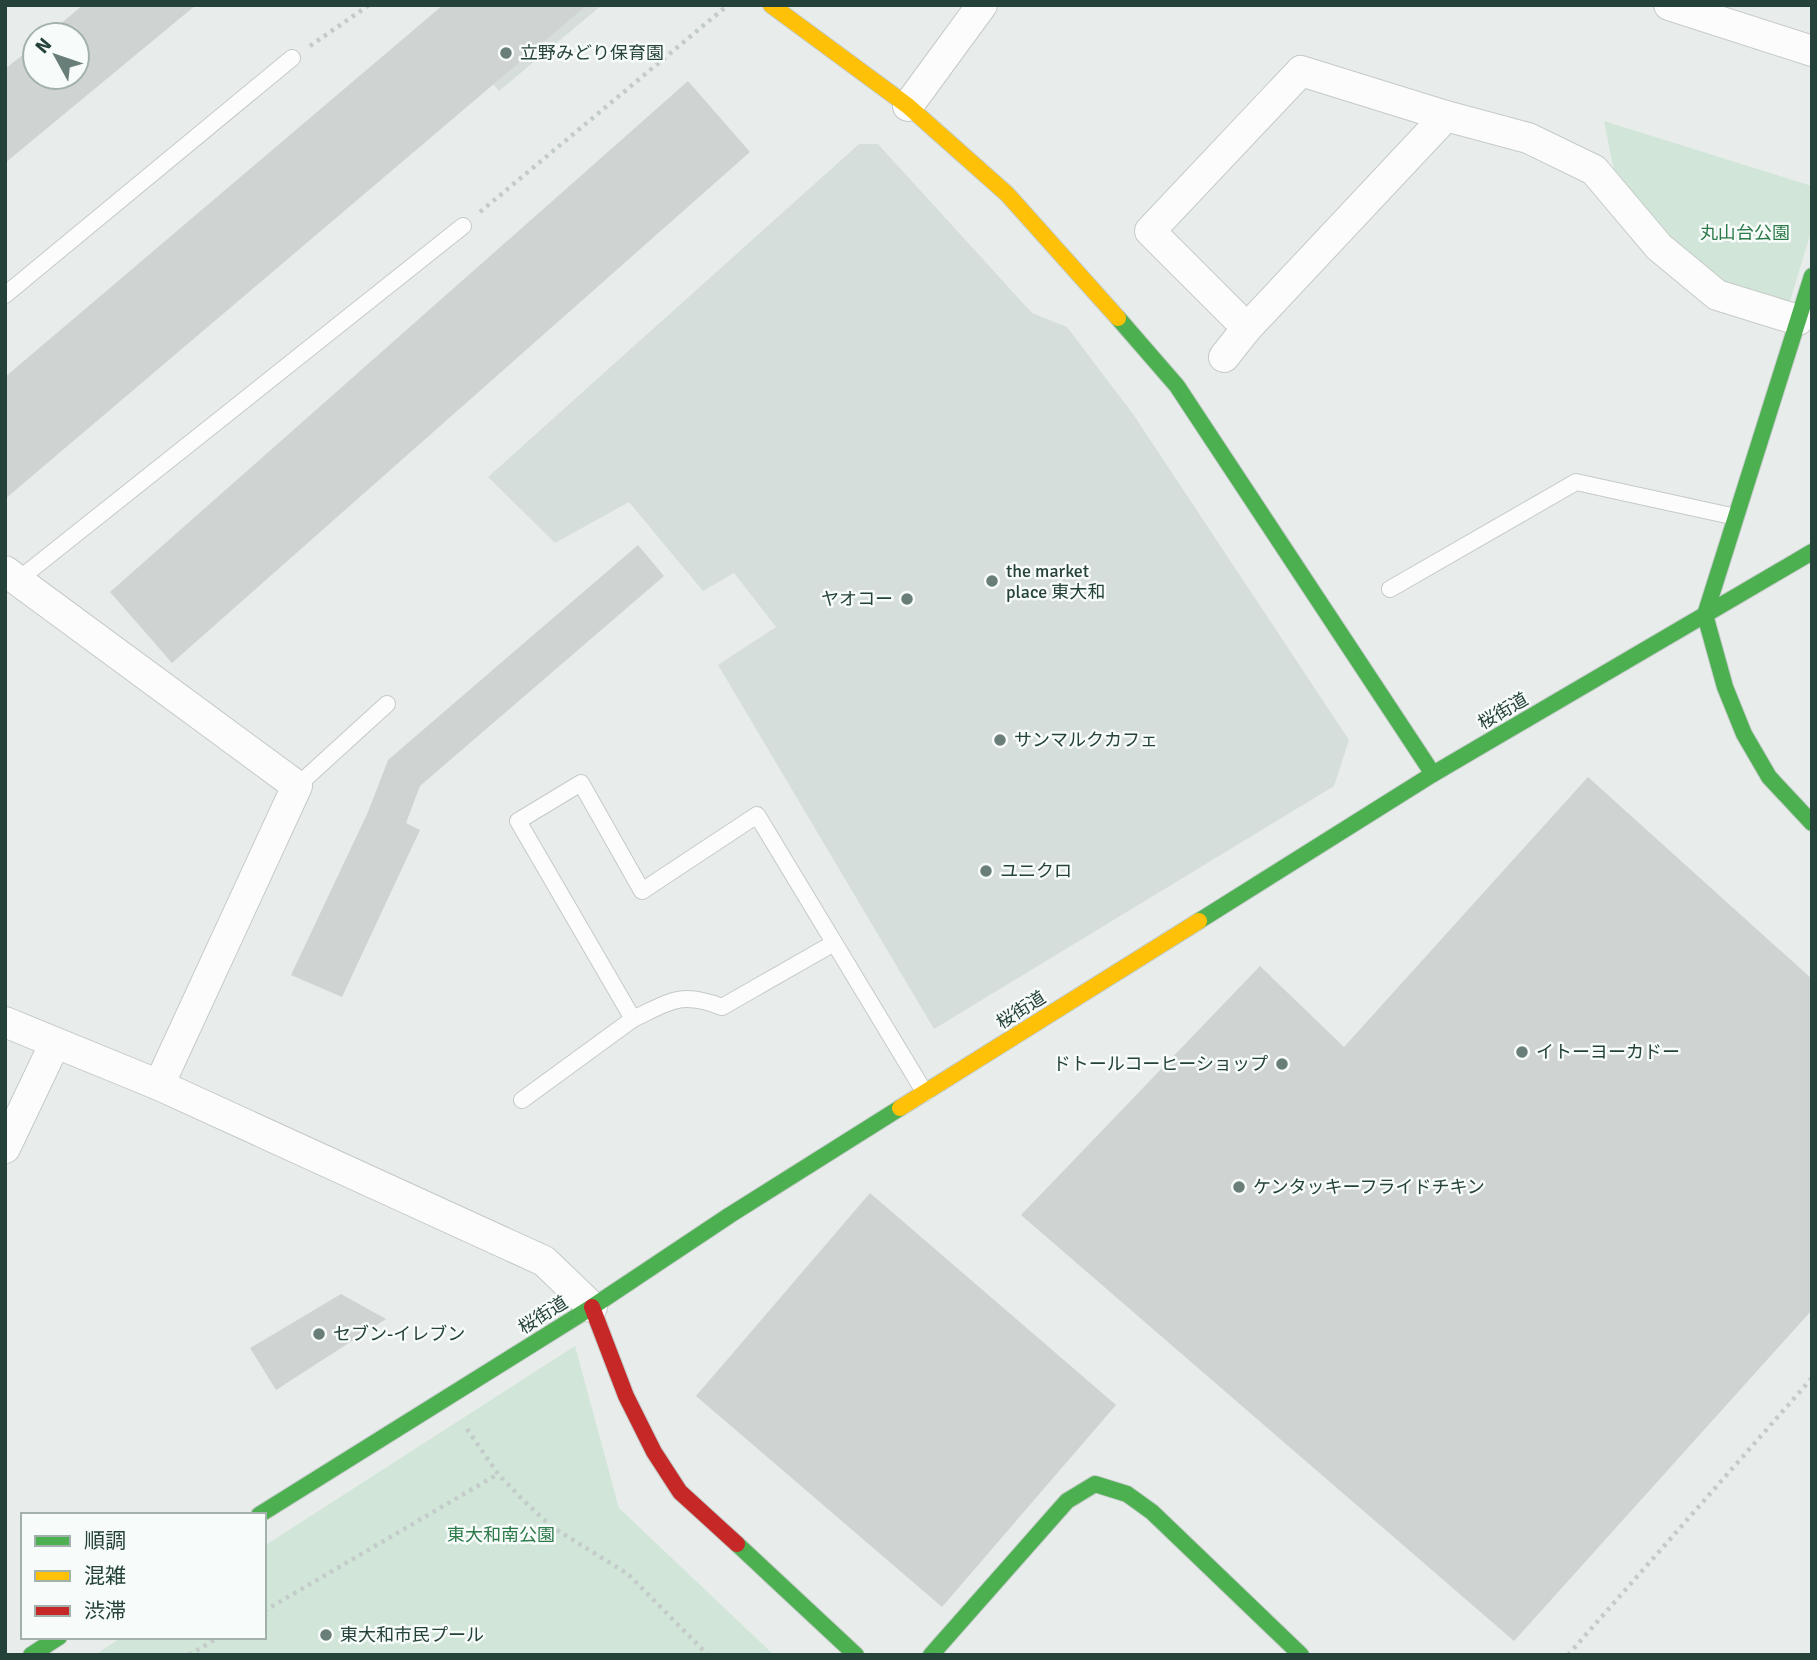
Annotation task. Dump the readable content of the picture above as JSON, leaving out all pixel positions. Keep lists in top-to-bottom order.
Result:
{
  "streets": {
    "street": ["桜街道"]
  },
  "parks": ["丸山台公園", "東大和南公園"],
  "places": [
    "立野みどり保育園",
    "the market place 東大和",
    "ヤオコー",
    "サンマルクカフェ",
    "ユニクロ",
    "イトーヨーカドー",
    "ドトールコーヒーショップ",
    "ケンタッキーフライドチキン",
    "セブン-イレブン",
    "東大和市民プール"
  ],
  "legend": ["順調", "混雑", "渋滞"],
  "north": "top left"
}
